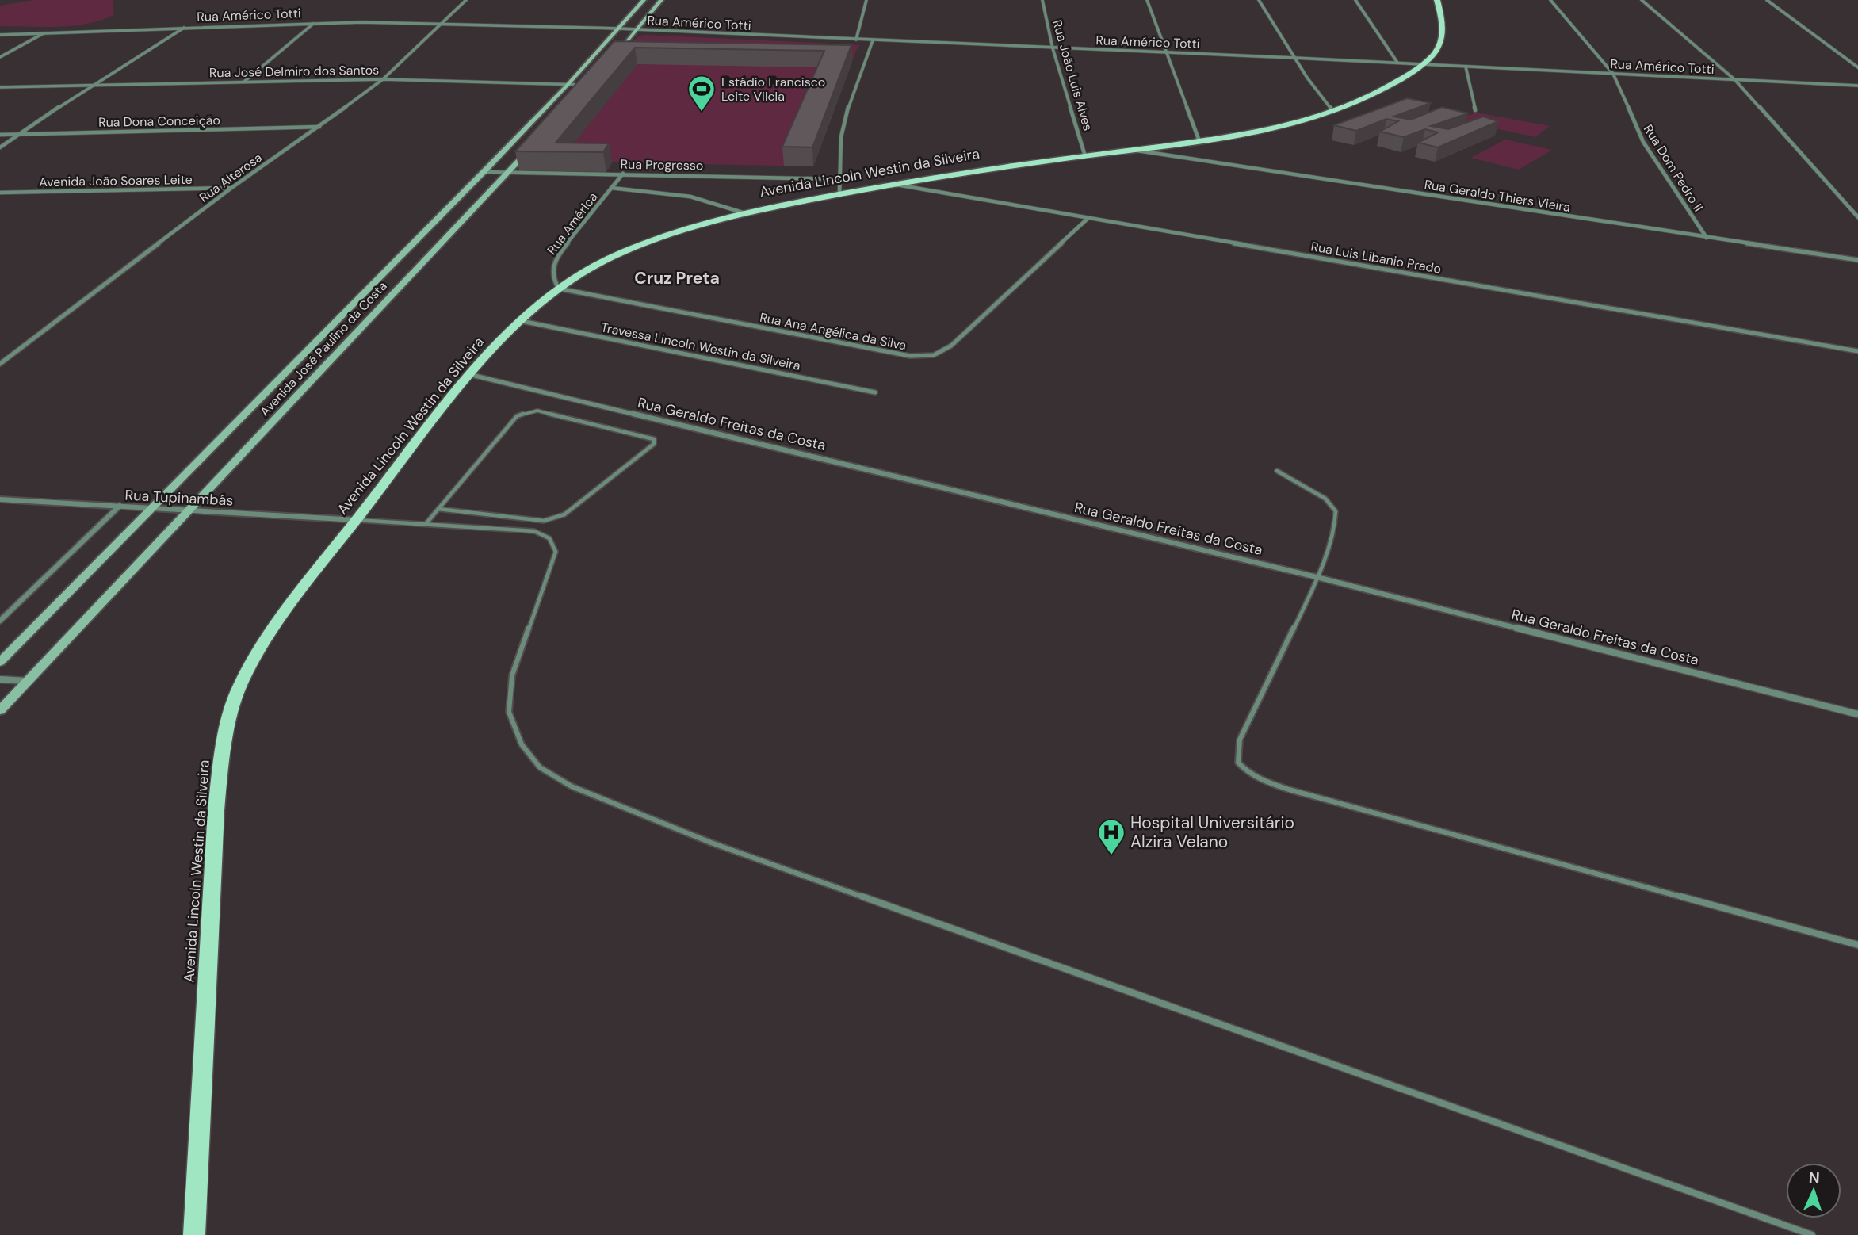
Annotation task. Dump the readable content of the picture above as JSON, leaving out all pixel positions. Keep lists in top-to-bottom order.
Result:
{
  "streets": {
    "main road": ["Avenida Lincoln Westin da Silveira", "Avenida José Paulino da Costa"],
    "street": [
      "Rua Américo Totti",
      "Rua José Delmiro dos Santos",
      "Rua João Luis Alves",
      "Rua Dona Conceição",
      "Rua Progresso",
      "Rua Dom Pedro II",
      "Rua Alterosa",
      "Avenida João Soares Leite",
      "Rua Geraldo Thiers Vieira",
      "Rua América",
      "Rua Luis Libanio Prado",
      "Rua Ana Angélica da Silva",
      "Travessa Lincoln Westin da Silveira",
      "Rua Geraldo Freitas da Costa",
      "Rua Tupinambás"
    ]
  },
  "crossings": [
    ["Rua Américo Totti", "Rua João Luis Alves"],
    ["Rua Américo Totti", "Rua Dom Pedro II"],
    ["Rua Américo Totti", "Avenida Lincoln Westin da Silveira"],
    ["Rua Américo Totti", "Rua Alterosa"],
    ["Rua Américo Totti", "Avenida José Paulino da Costa"],
    ["Rua José Delmiro dos Santos", "Rua Alterosa"],
    ["Rua José Delmiro dos Santos", "Avenida José Paulino da Costa"],
    ["Rua João Luis Alves", "Avenida Lincoln Westin da Silveira"],
    ["Rua Dona Conceição", "Rua Alterosa"],
    ["Rua Progresso", "Rua América"],
    ["Rua Progresso", "Avenida José Paulino da Costa"],
    ["Rua Dom Pedro II", "Rua Geraldo Thiers Vieira"],
    ["Avenida Lincoln Westin da Silveira", "Rua Geraldo Thiers Vieira"],
    ["Avenida Lincoln Westin da Silveira", "Rua América"],
    ["Avenida Lincoln Westin da Silveira", "Rua Luis Libanio Prado"],
    ["Avenida Lincoln Westin da Silveira", "Rua Ana Angélica da Silva"],
    ["Avenida Lincoln Westin da Silveira", "Travessa Lincoln Westin da Silveira"],
    ["Avenida Lincoln Westin da Silveira", "Rua Geraldo Freitas da Costa"],
    ["Avenida Lincoln Westin da Silveira", "Rua Tupinambás"],
    ["Rua Alterosa", "Avenida João Soares Leite"],
    ["Rua América", "Rua Ana Angélica da Silva"],
    ["Rua Luis Libanio Prado", "Rua Ana Angélica da Silva"],
    ["Avenida José Paulino da Costa", "Rua Tupinambás"]
  ],
  "districts": ["Cruz Preta"],
  "places": {
    "sports": ["Estádio Francisco Leite Vilela"],
    "hospital": ["Hospital Universitário Alzira Velano"]
  },
  "north": "top"
}
